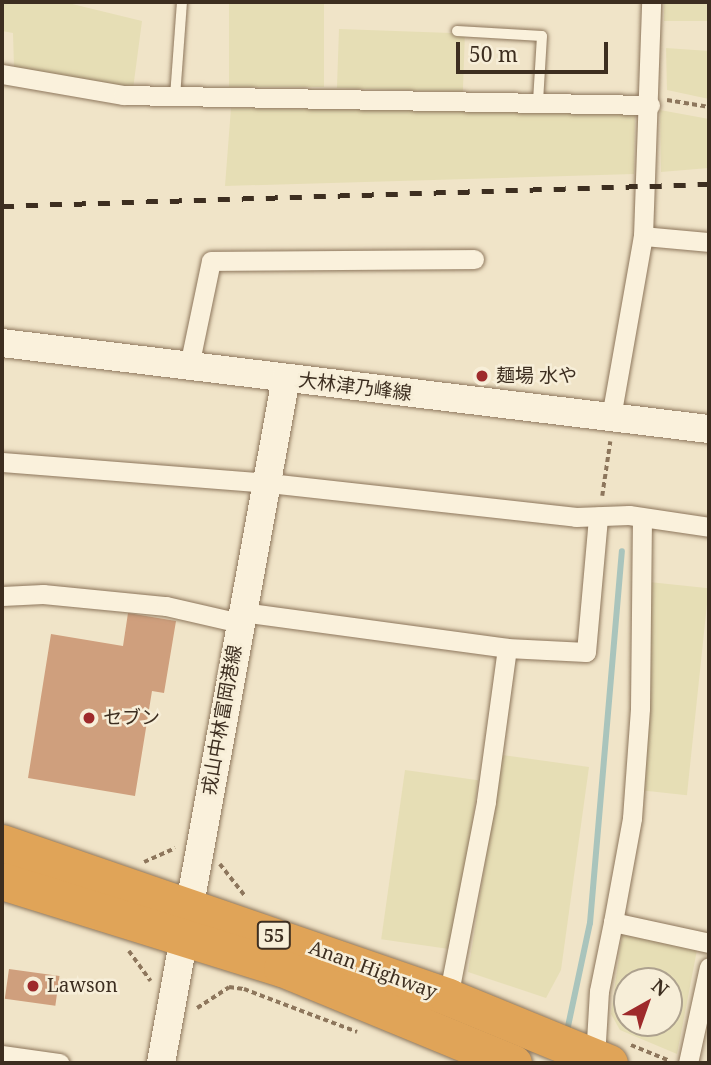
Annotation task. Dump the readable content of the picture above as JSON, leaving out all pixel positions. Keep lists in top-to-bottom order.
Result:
{
  "streets": {
    "highway": ["55", "Anan Highway"],
    "main road": ["大林津乃峰線", "戎山中林富岡港線"]
  },
  "crossings": [
    ["大林津乃峰線", "戎山中林富岡港線"],
    ["戎山中林富岡港線", "Anan Highway"]
  ],
  "places": ["麺場 水や", "セブン", "Lawson"],
  "scale_bar": "50 m",
  "north": "top right"
}
